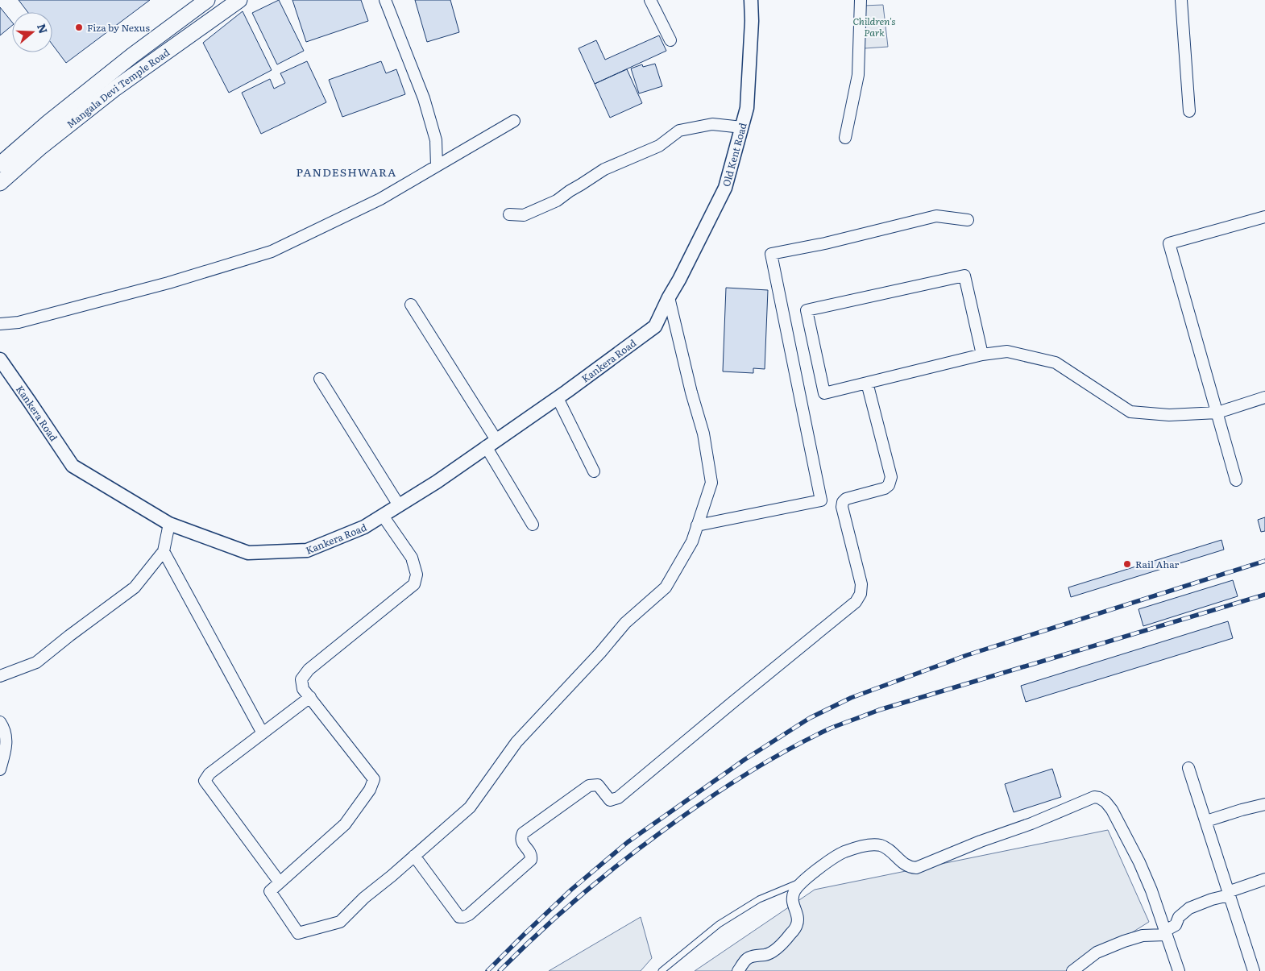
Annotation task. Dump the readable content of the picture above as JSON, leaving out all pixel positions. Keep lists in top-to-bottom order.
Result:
{
  "streets": {
    "main road": ["Mangala Devi Temple Road"],
    "street": ["Old Kent Road", "Kankera Road"]
  },
  "crossings": [
    ["Old Kent Road", "Kankera Road"]
  ],
  "districts": ["PANDESHWARA"],
  "parks": ["Children's Park"],
  "places": ["Fiza by Nexus", "Rail Ahar"],
  "north": "right"
}
